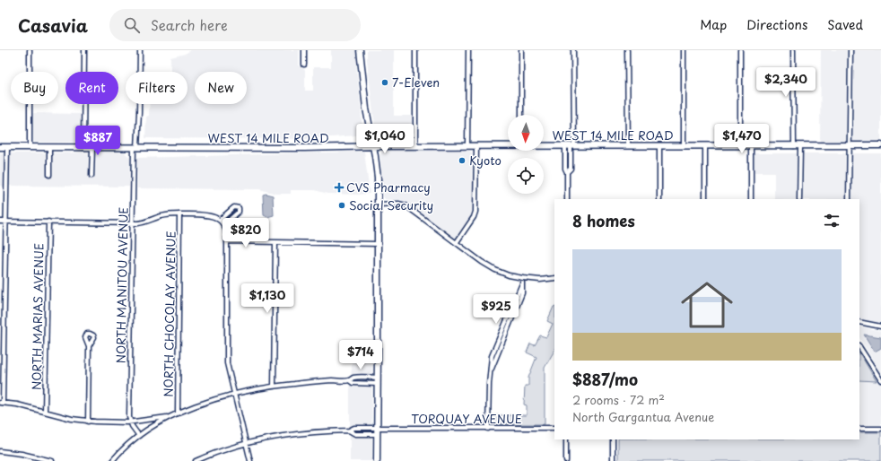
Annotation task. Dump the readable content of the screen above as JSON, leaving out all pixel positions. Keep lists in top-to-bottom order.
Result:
{
  "streets": {
    "main road": ["WEST 14 MILE ROAD"],
    "street": [
      "NORTH MANITOU AVENUE",
      "NORTH CHOCOLAY AVENUE",
      "NORTH MARIAS AVENUE",
      "TORQUAY AVENUE"
    ]
  },
  "crossings": [
    ["WEST 14 MILE ROAD", "NORTH MANITOU AVENUE"]
  ],
  "places": {
    "other": ["7-Eleven", "Kyoto", "Social Security"],
    "health": ["CVS Pharmacy"]
  },
  "north": "bottom",
  "page": {
    "header": "Casavia",
    "search": "Search here",
    "nav": ["Map", "Directions", "Saved"],
    "price": [
      "$2,340",
      "$1,040",
      "$1,470",
      "$887",
      "$820",
      "$1,130",
      "$925",
      "$714"
    ],
    "chip": [
      "Buy",
      "Rent",
      "Filters",
      "New"
    ],
    "heading": "8 homes",
    "list": [
      {
        "name": "$887/mo",
        "note": "2 rooms · 72 m² · North Gargantua Avenue"
      }
    ]
  }
}
